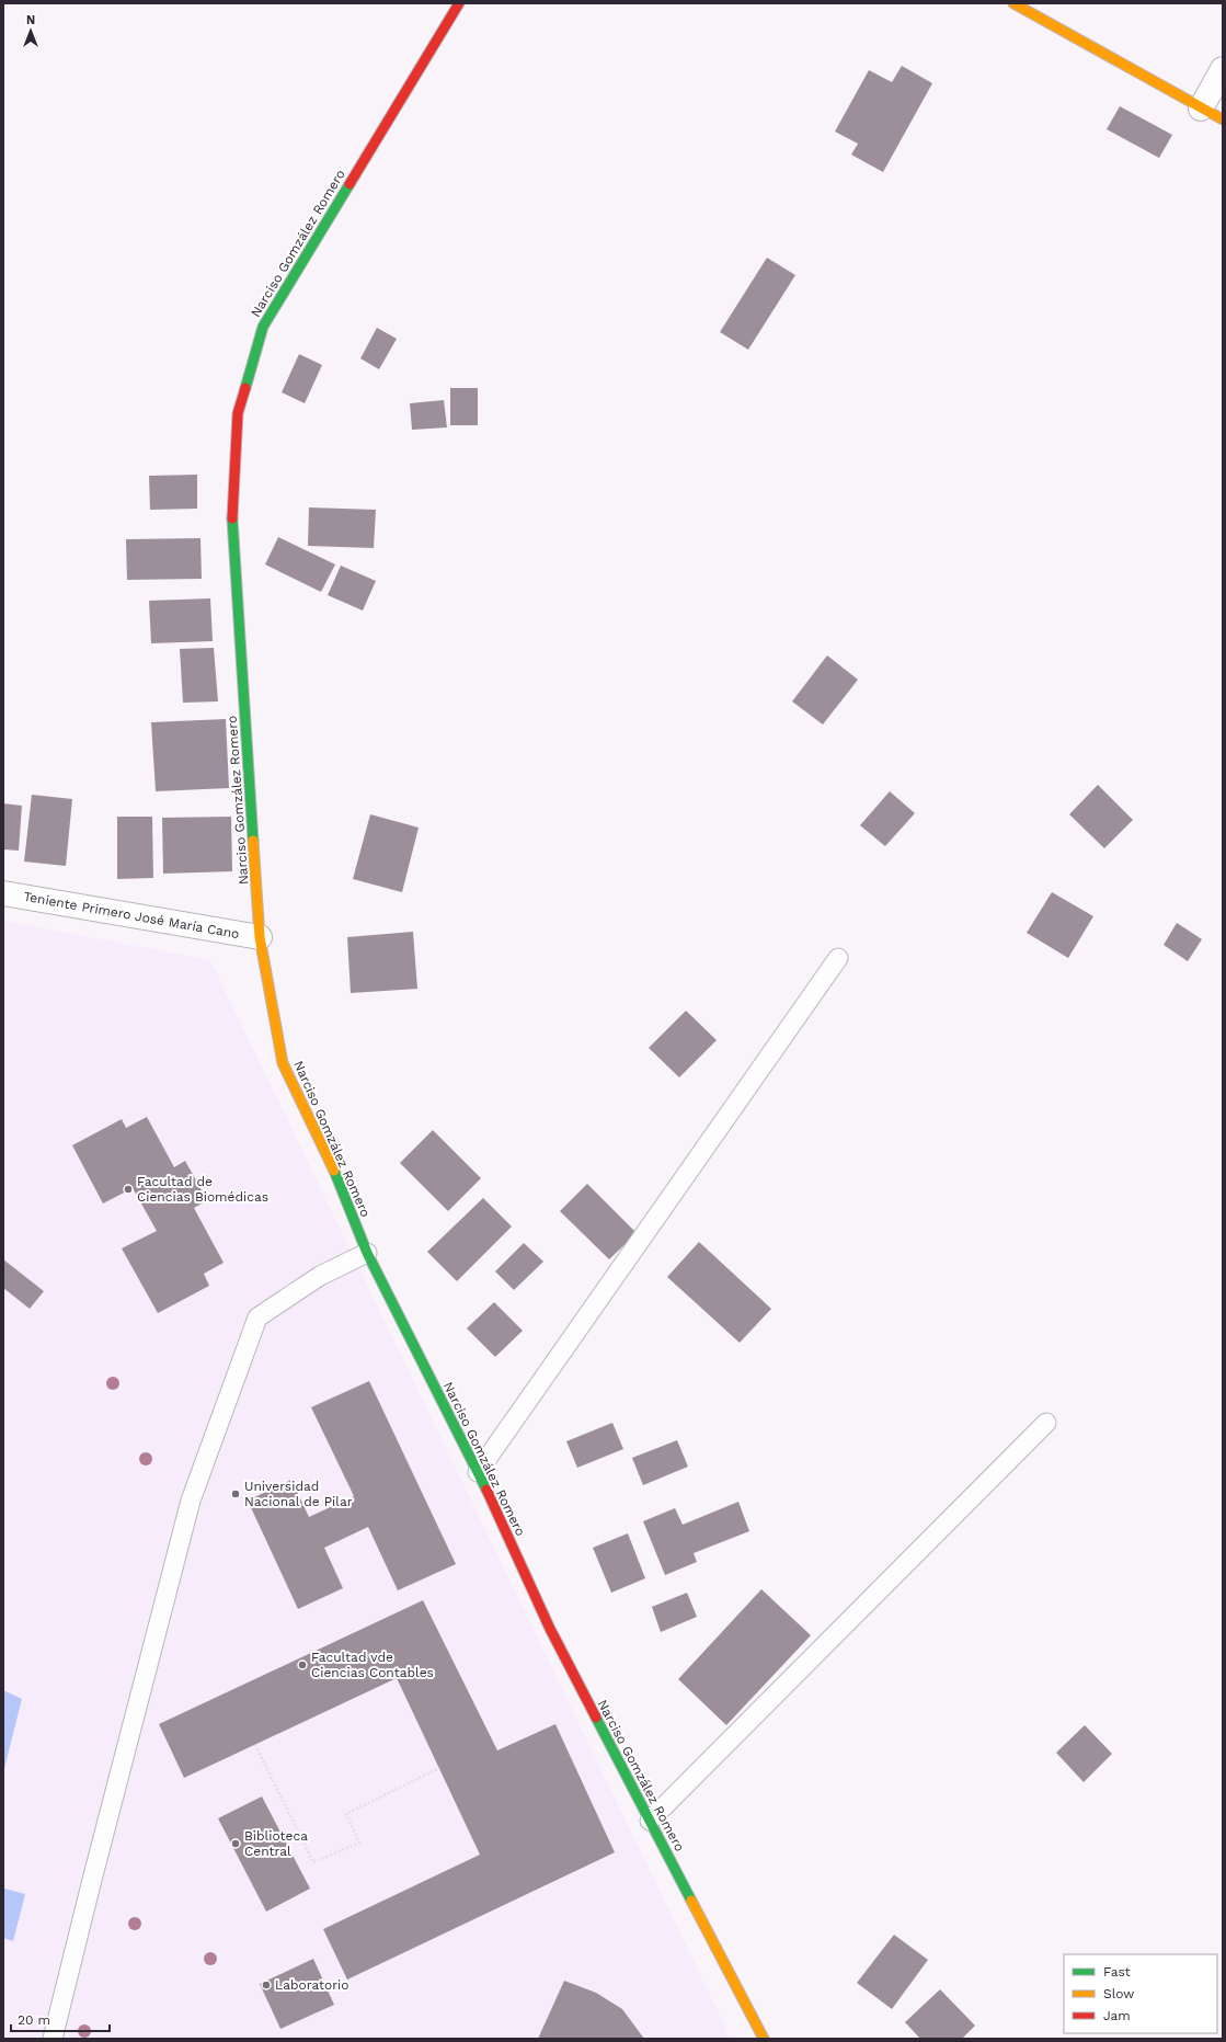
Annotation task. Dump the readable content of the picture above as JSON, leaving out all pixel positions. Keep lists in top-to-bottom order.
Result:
{
  "streets": {
    "street": ["Narciso Gomzález Romero", "Teniente Primero José María Cano"]
  },
  "crossings": [
    ["Narciso Gomzález Romero", "Teniente Primero José María Cano"]
  ],
  "places": [
    "Facultad de Ciencias Biomédicas",
    "Universidad Nacional de Pilar",
    "Facultad vde Ciencias Contables",
    "Biblioteca Central",
    "Laboratorio"
  ],
  "legend": ["Fast", "Slow", "Jam"],
  "scale_bar": "20 m",
  "north": "top"
}
